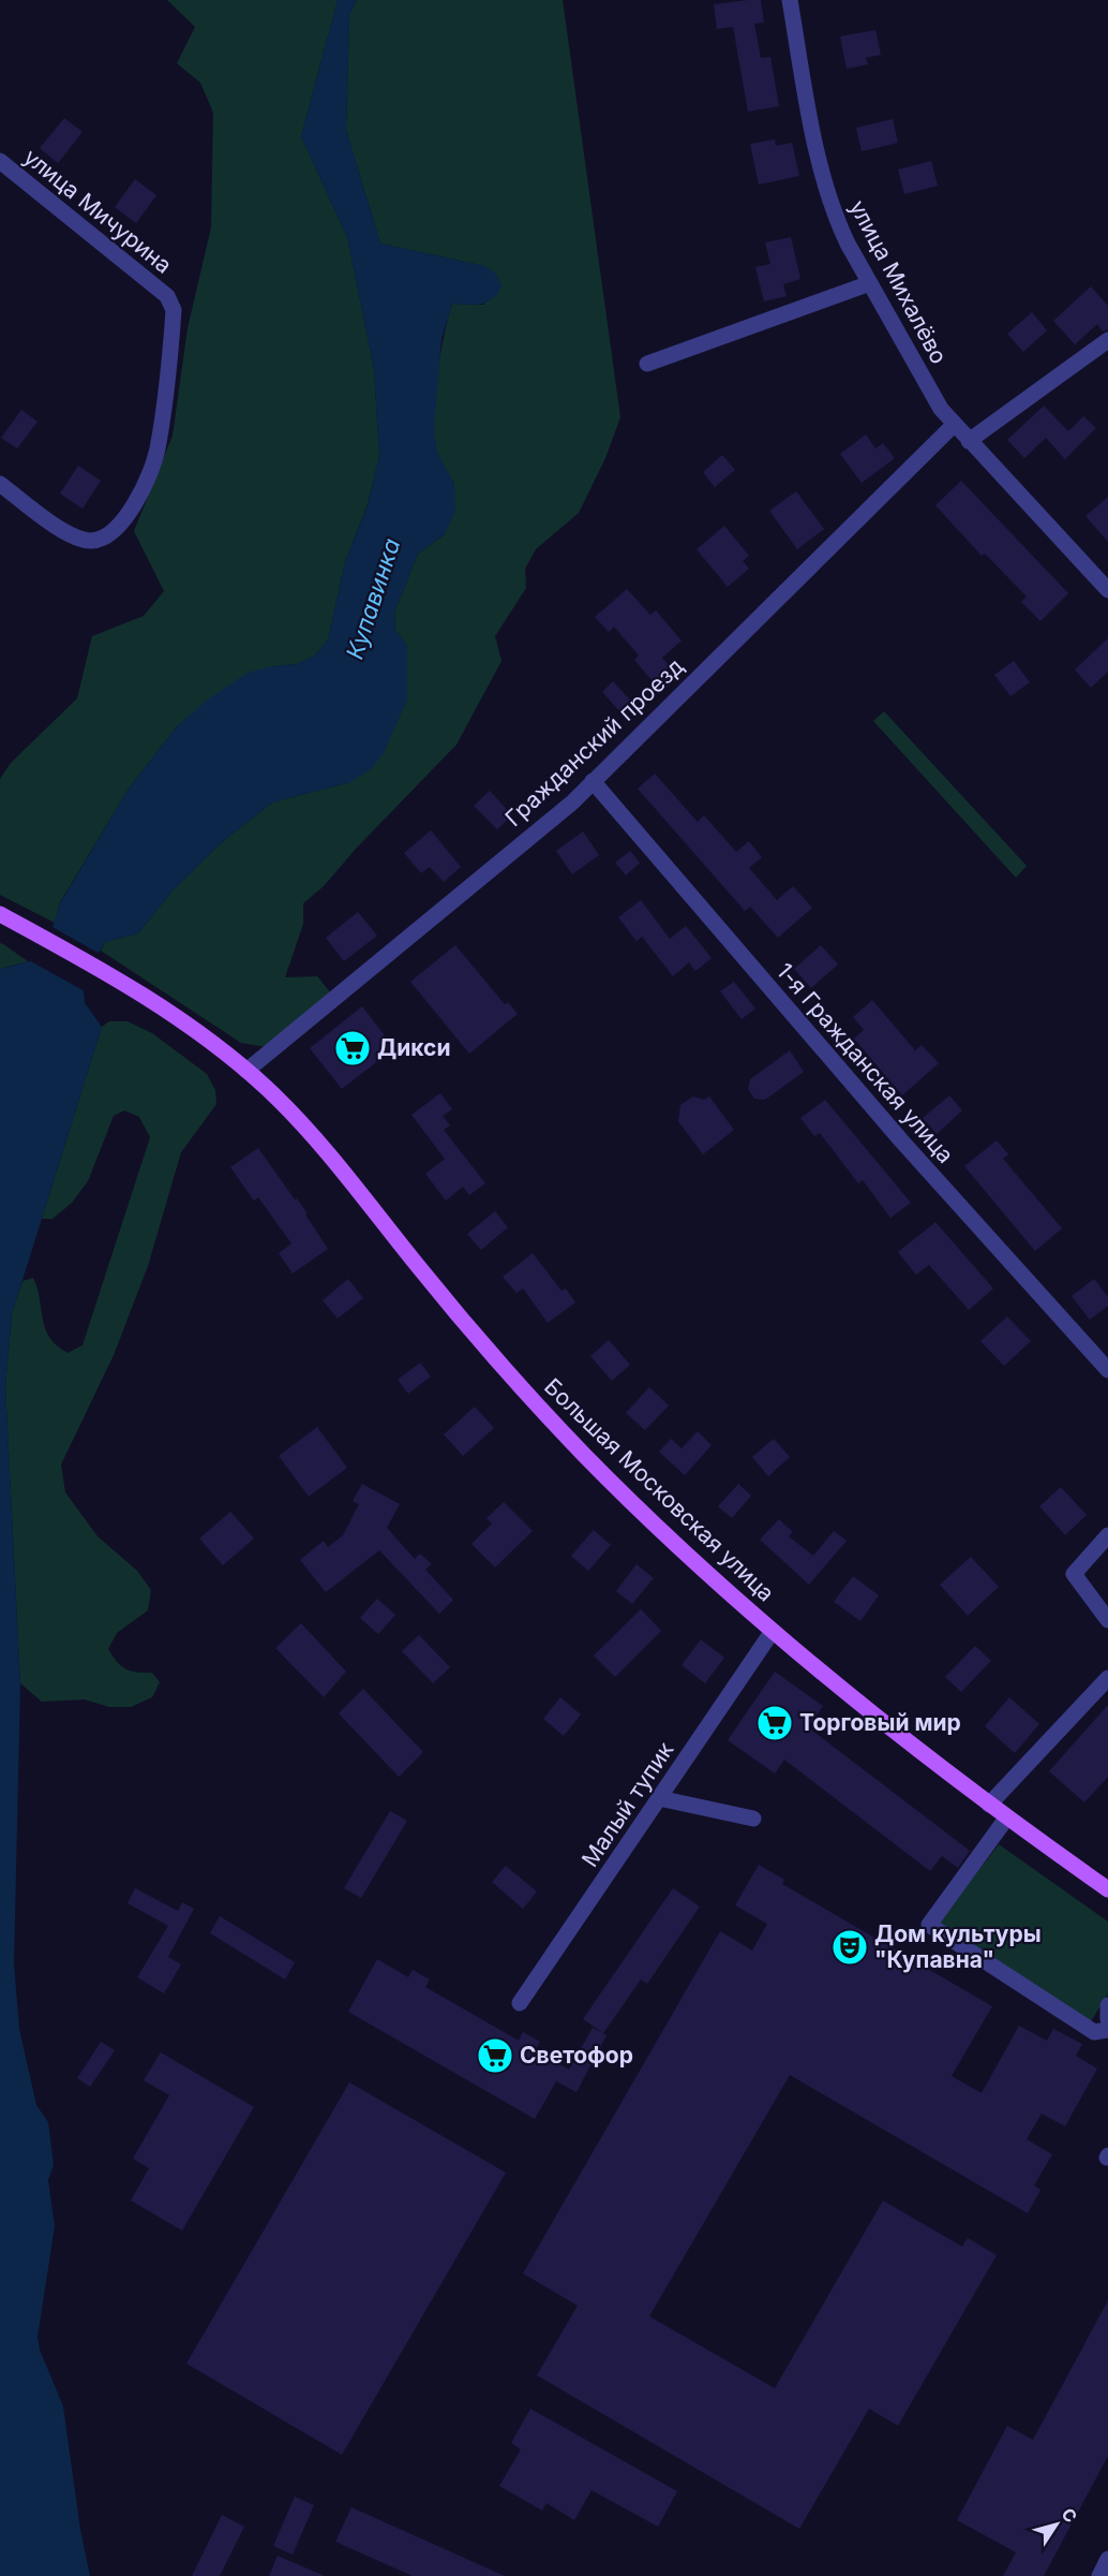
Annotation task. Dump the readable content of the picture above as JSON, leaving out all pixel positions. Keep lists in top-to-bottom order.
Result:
{
  "streets": {
    "main road": ["Большая Московская улица"],
    "street": [
      "улица Мичурина",
      "улица Михалёво",
      "Гражданский проезд",
      "1-я Гражданская улица",
      "Малый тупик"
    ]
  },
  "crossings": [
    ["улица Михалёво", "Гражданский проезд"],
    ["Гражданский проезд", "1-я Гражданская улица"],
    ["Гражданский проезд", "Большая Московская улица"],
    ["Большая Московская улица", "Малый тупик"]
  ],
  "water": ["Купавинка"],
  "places": {
    "supermarket": ["Дикси", "Торговый мир", "Светофор"],
    "theatre": ["Дом культуры \"Купавна\""]
  },
  "north": "top right"
}
